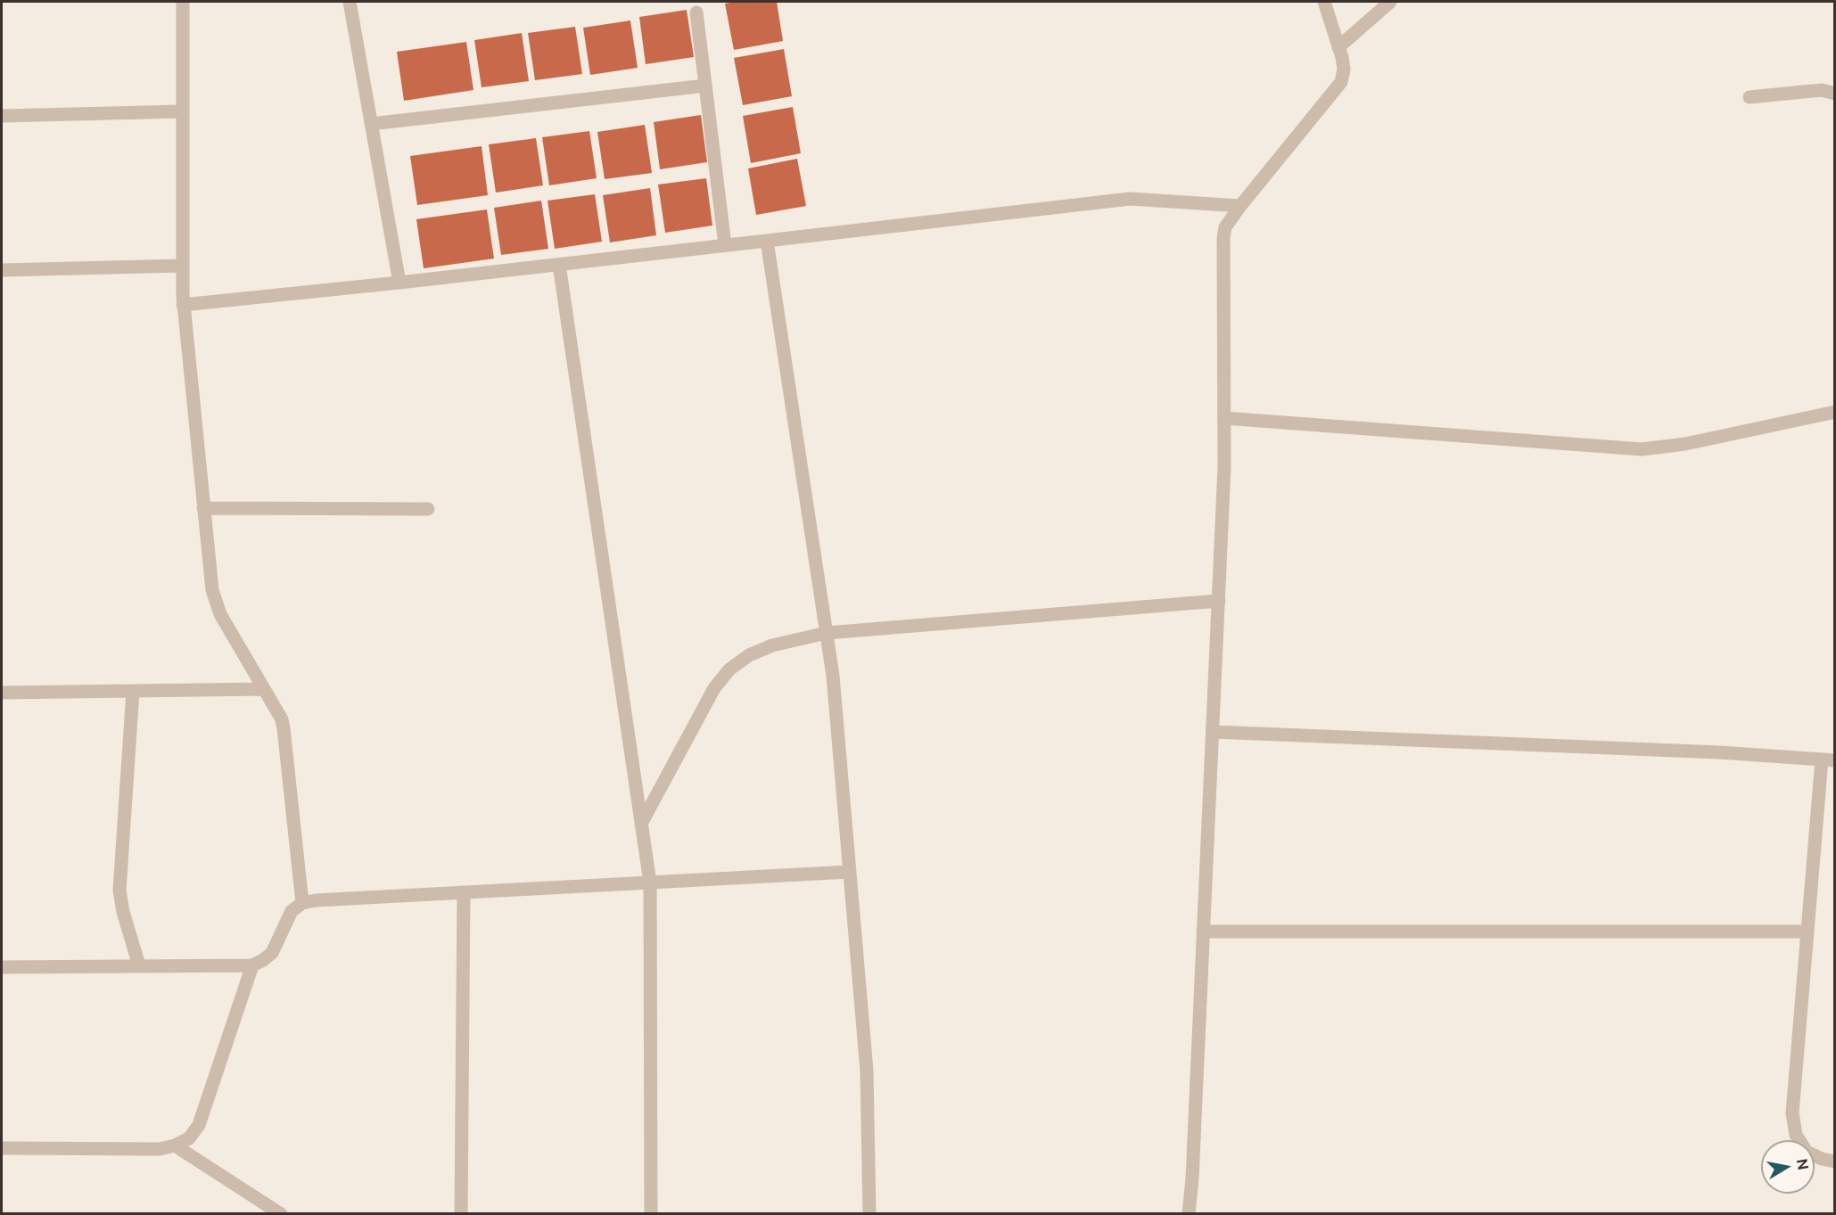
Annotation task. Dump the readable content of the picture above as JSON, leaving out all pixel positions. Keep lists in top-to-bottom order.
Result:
{
  "north": "right"
}
